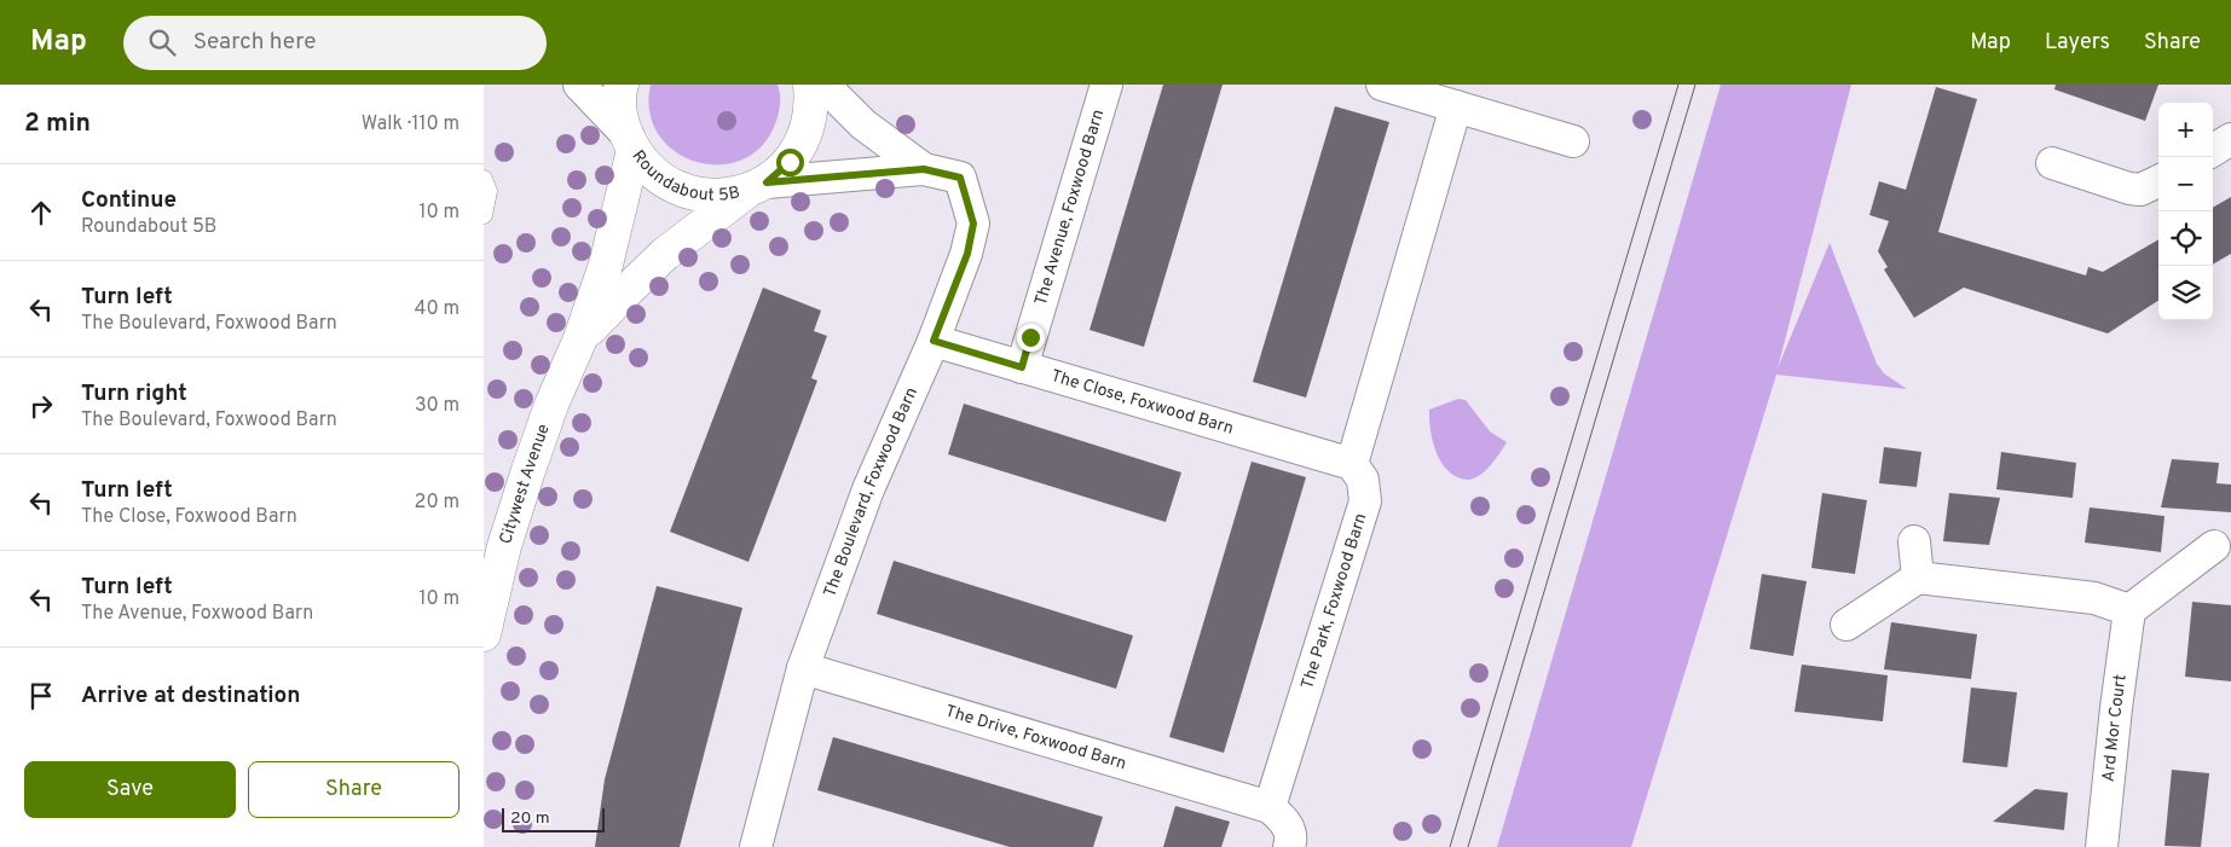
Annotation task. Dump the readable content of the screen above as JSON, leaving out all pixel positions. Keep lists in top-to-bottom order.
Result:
{
  "streets": {
    "main road": ["Roundabout 5B", "Citywest Avenue"],
    "street": [
      "The Avenue, Foxwood Barn",
      "The Close, Foxwood Barn",
      "The Boulevard, Foxwood Barn",
      "The Park, Foxwood Barn",
      "Ard Mor Court",
      "The Drive, Foxwood Barn"
    ]
  },
  "crossings": [
    ["Roundabout 5B", "Citywest Avenue"],
    ["Roundabout 5B", "The Boulevard, Foxwood Barn"],
    ["The Avenue, Foxwood Barn", "The Close, Foxwood Barn"],
    ["The Close, Foxwood Barn", "The Boulevard, Foxwood Barn"],
    ["The Close, Foxwood Barn", "The Park, Foxwood Barn"],
    ["Citywest Avenue", "The Boulevard, Foxwood Barn"],
    ["The Boulevard, Foxwood Barn", "The Drive, Foxwood Barn"],
    ["The Park, Foxwood Barn", "The Drive, Foxwood Barn"]
  ],
  "scale_bar": "20 m",
  "page": {
    "header": "Map",
    "search": "Search here",
    "nav": ["Map", "Layers", "Share"],
    "heading": ["2 min", "Walk · 110 m"],
    "map_buttons": ["+", "−"],
    "list": [
      ["Continue", "Roundabout 5B", "10 m"],
      ["Turn left", "The Boulevard, Foxwood Barn", "40 m"],
      ["Turn right", "The Boulevard, Foxwood Barn", "30 m"],
      ["Turn left", "The Close, Foxwood Barn", "20 m"],
      ["Turn left", "The Avenue, Foxwood Barn", "10 m"],
      "Arrive at destination"
    ],
    "buttons": ["Save", "Share"],
    "scale": "20 m"
  }
}
